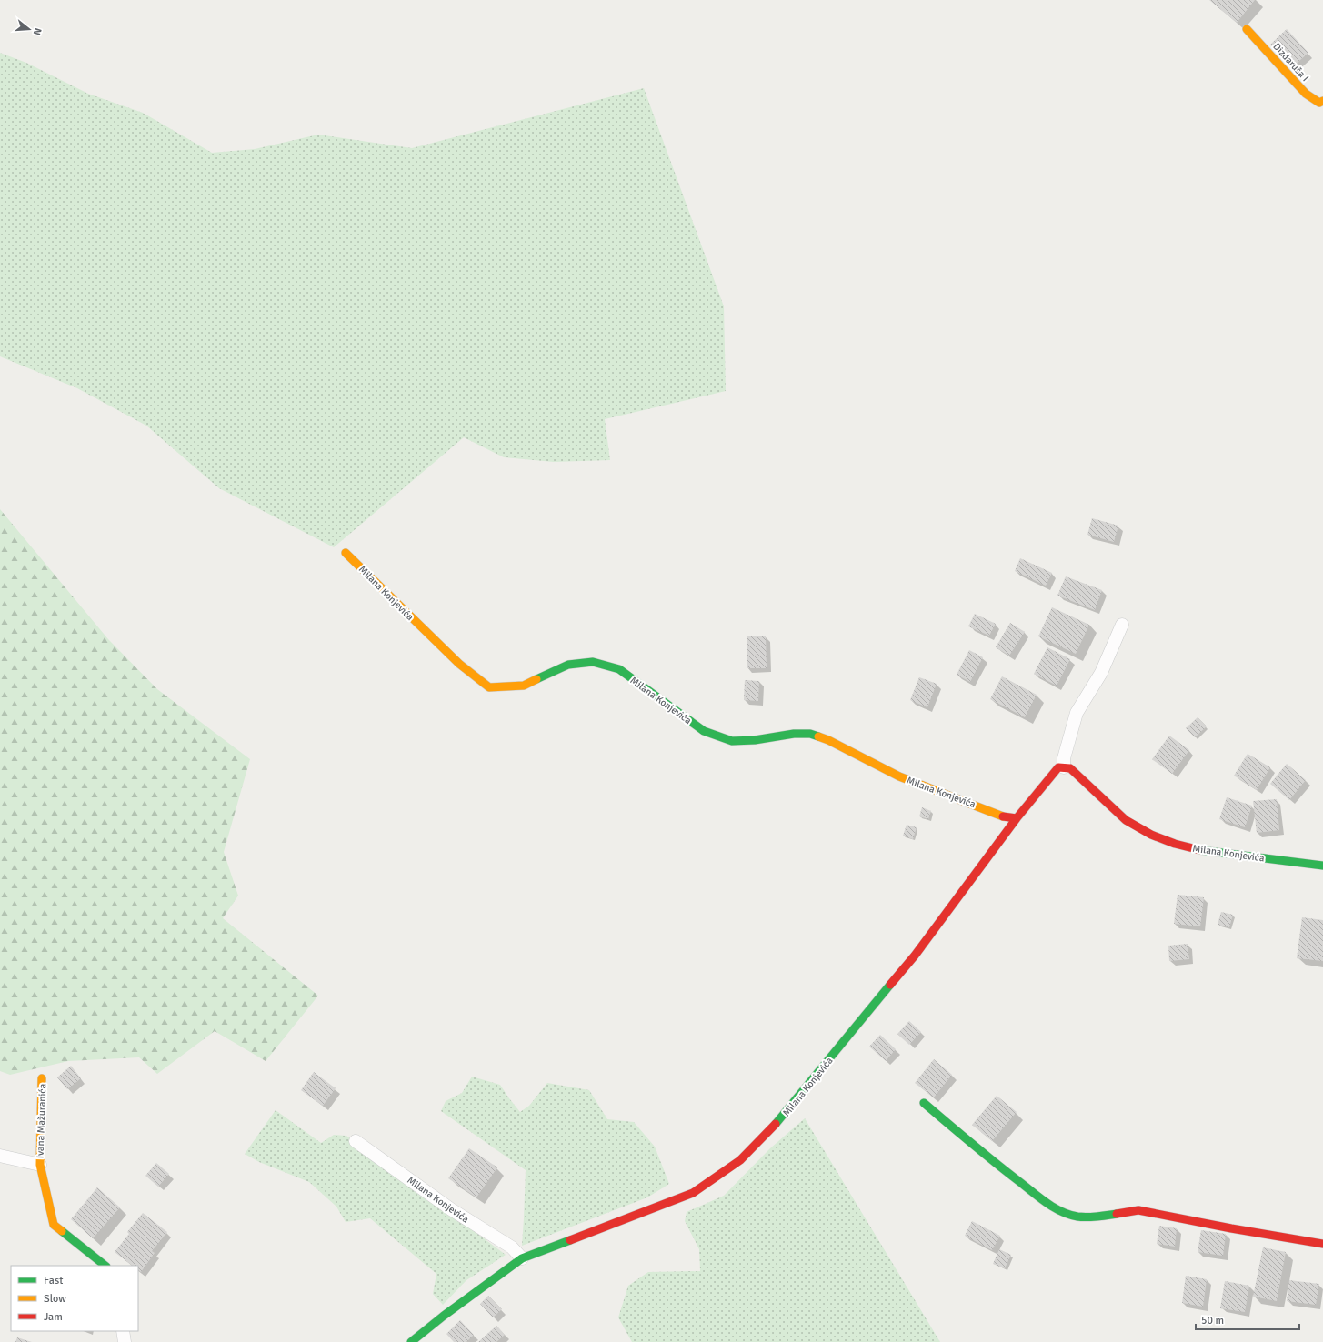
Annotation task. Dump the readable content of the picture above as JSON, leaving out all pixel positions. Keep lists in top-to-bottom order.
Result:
{
  "streets": {
    "street": ["Dizdaruša I", "Milana Konjevića", "Ivana Mažuranića"]
  },
  "legend": ["Fast", "Slow", "Jam"],
  "scale_bar": "50 m",
  "north": "right"
}
